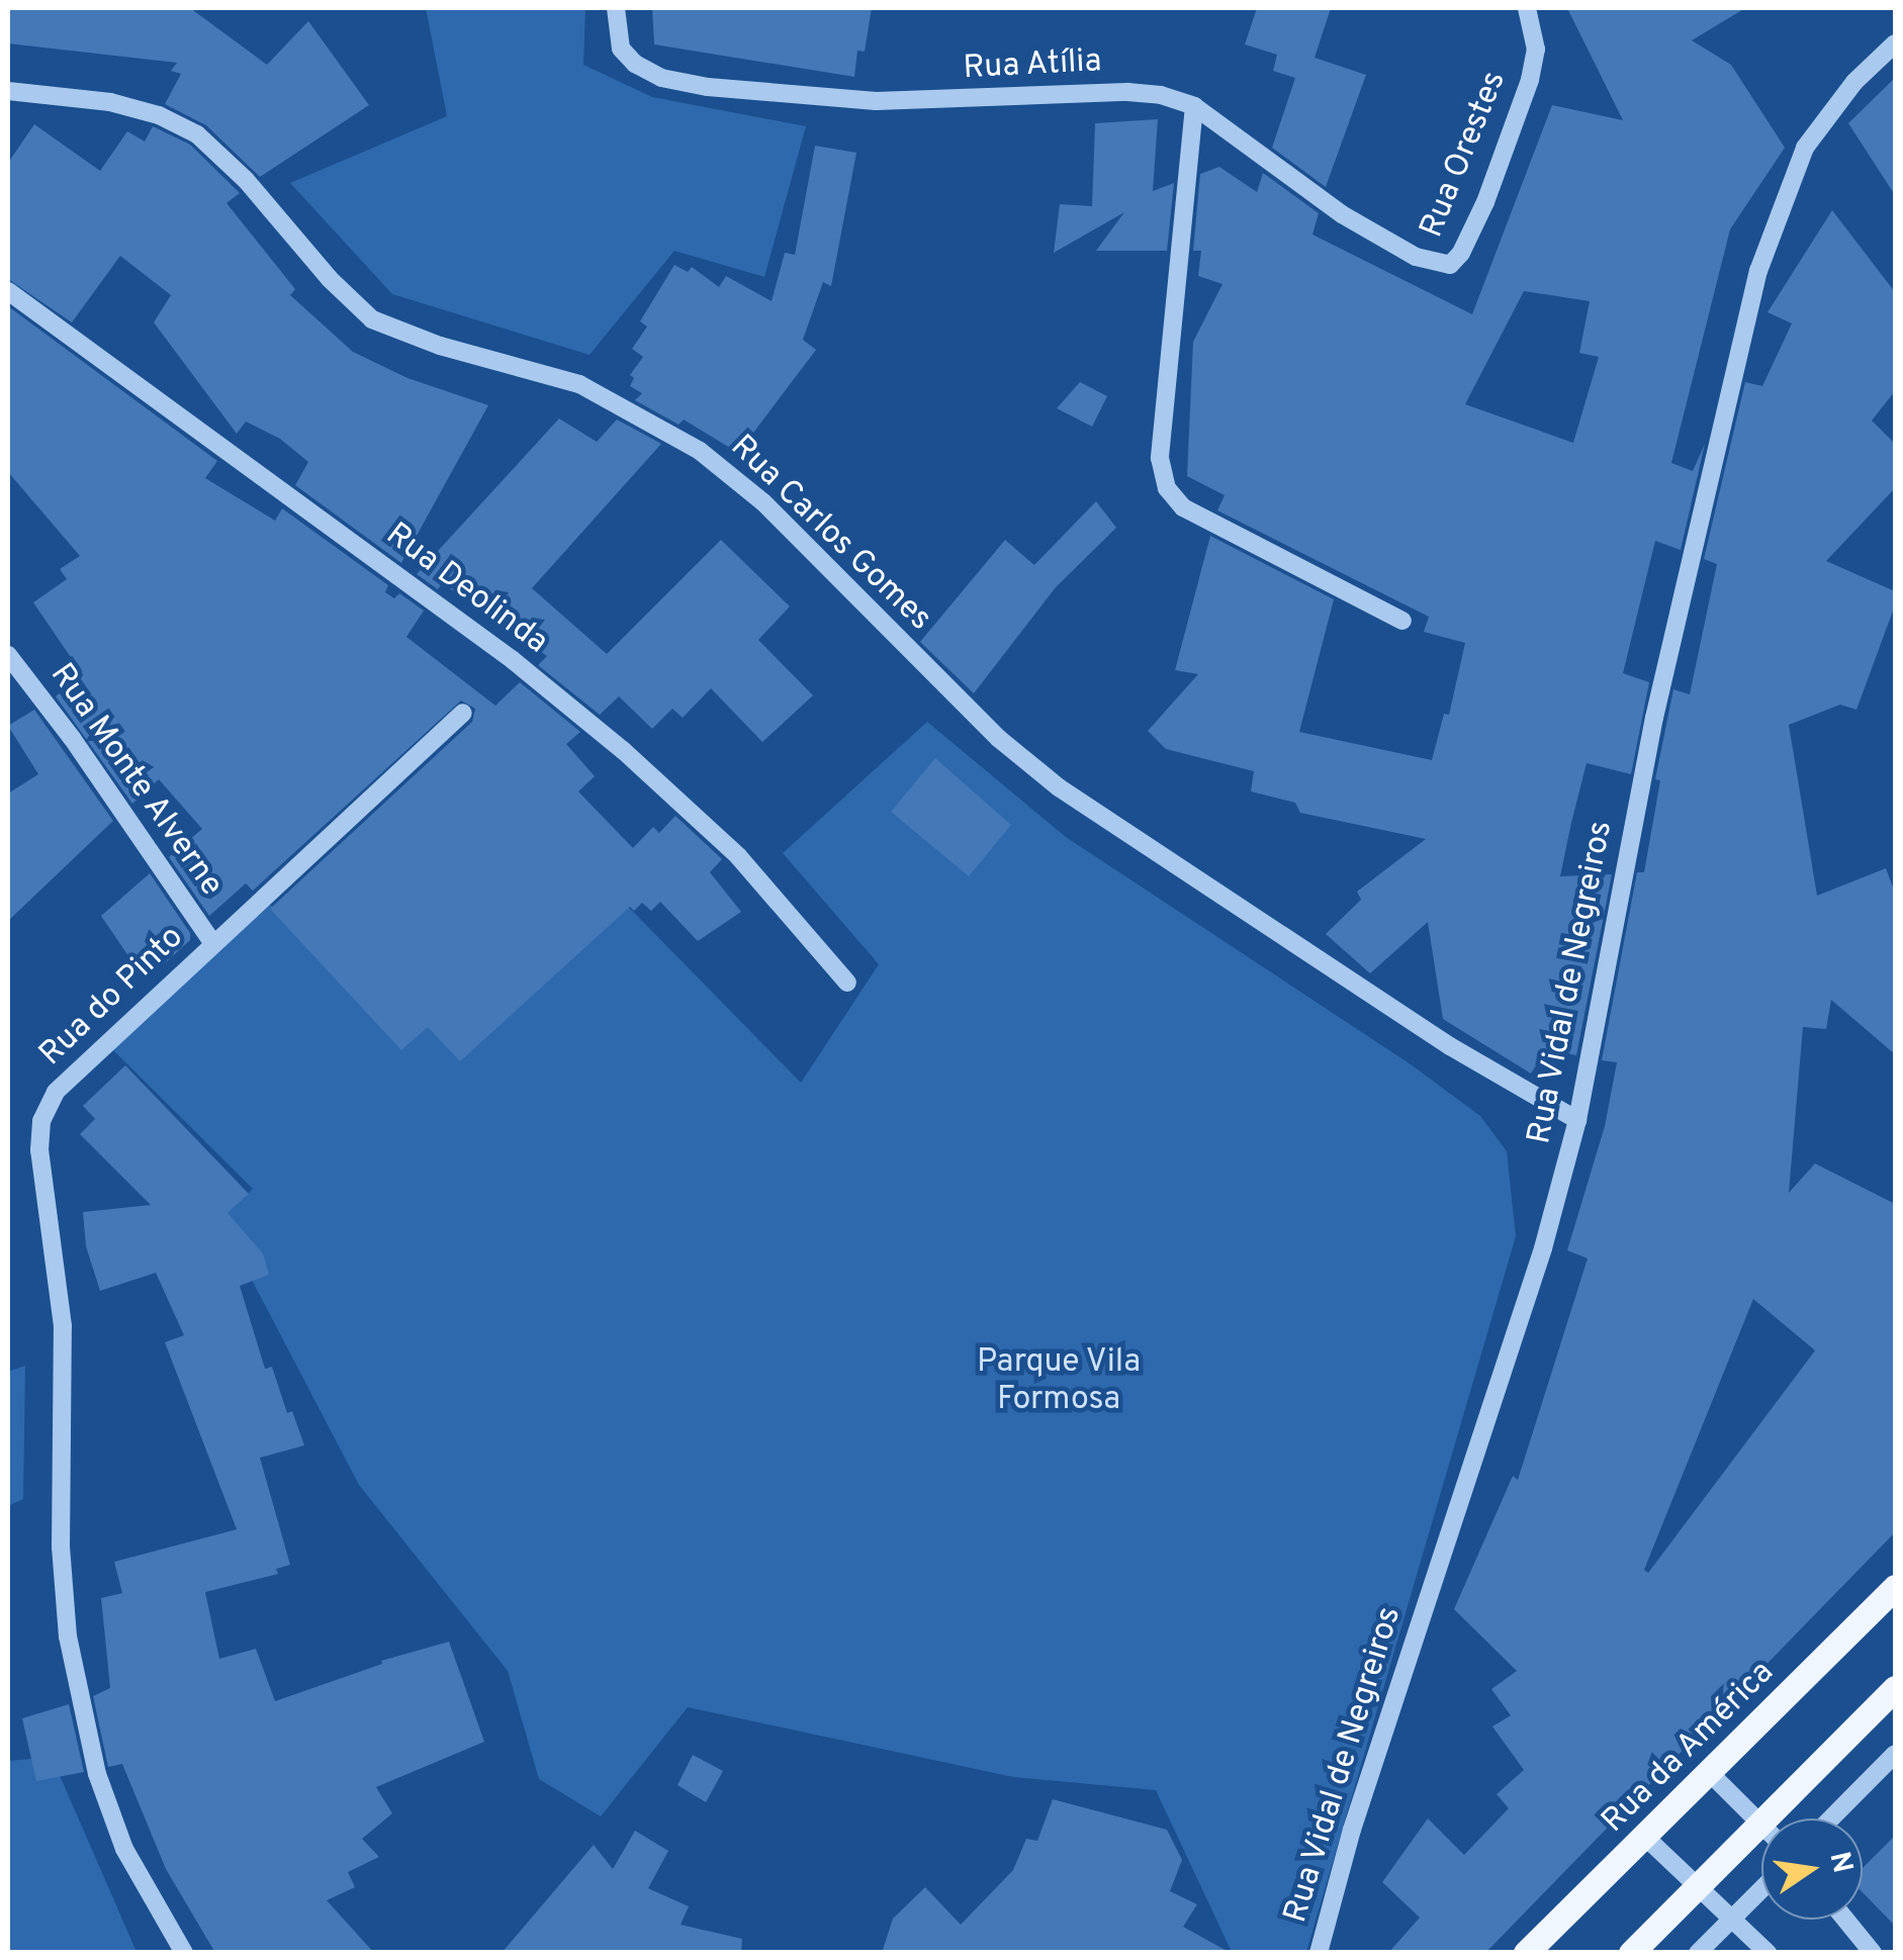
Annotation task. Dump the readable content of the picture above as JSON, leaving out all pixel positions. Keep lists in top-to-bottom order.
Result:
{
  "streets": {
    "main road": ["Rua da América"],
    "street": [
      "Rua Atília",
      "Rua Orestes",
      "Rua Carlos Gomes",
      "Rua Deolinda",
      "Rua Monte Alverne",
      "Rua Vidal de Negreiros",
      "Rua do Pinto"
    ]
  },
  "crossings": [
    ["Rua Atília", "Rua Orestes"],
    ["Rua Carlos Gomes", "Rua Vidal de Negreiros"],
    ["Rua Monte Alverne", "Rua do Pinto"]
  ],
  "parks": ["Parque Vila Formosa"],
  "north": "right"
}
